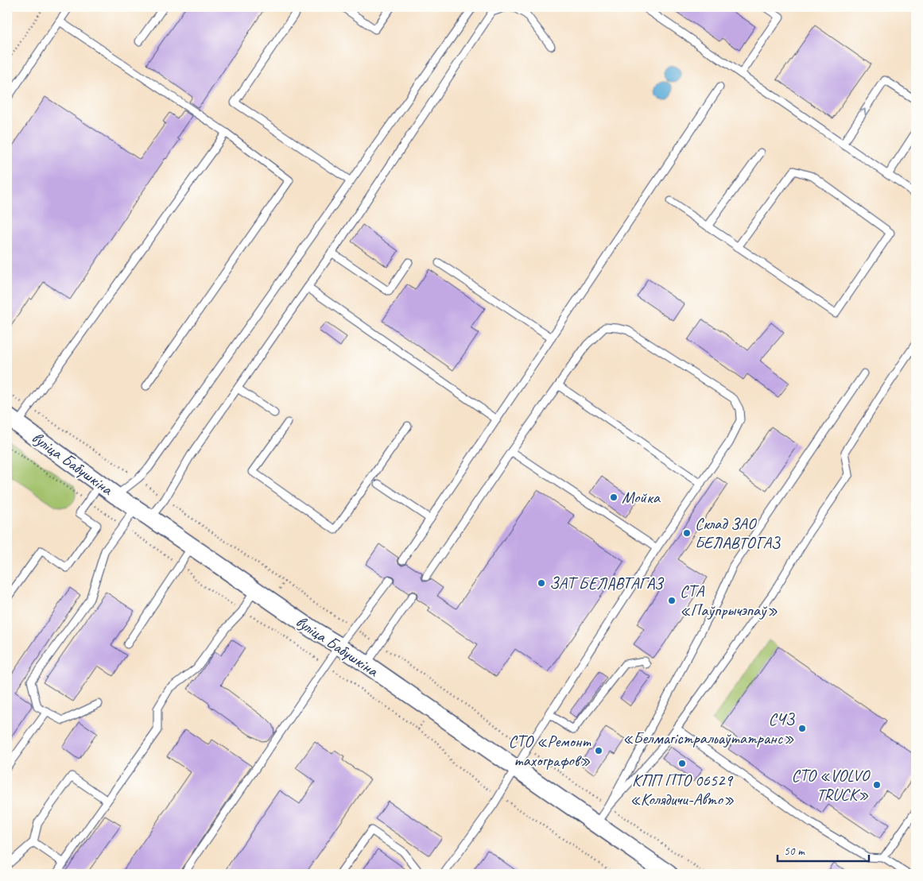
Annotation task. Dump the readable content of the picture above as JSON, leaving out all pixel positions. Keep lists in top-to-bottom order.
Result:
{
  "streets": {
    "street": ["вуліца Бабушкіна"]
  },
  "places": [
    "Мойка",
    "Склад ЗАО БЕЛАВТОГАЗ",
    "ЗАТ БЕЛАВТАГАЗ",
    "СТА «Паўпрычэпаў»",
    "СЧЗ «Белмагістральаўтатранс»",
    "СТО «Ремонт тахографов»",
    "КПП ПТО 06529 «Колядичи-Авто»",
    "СТО «VOLVO TRUCK»"
  ],
  "scale_bar": "50 m"
}
